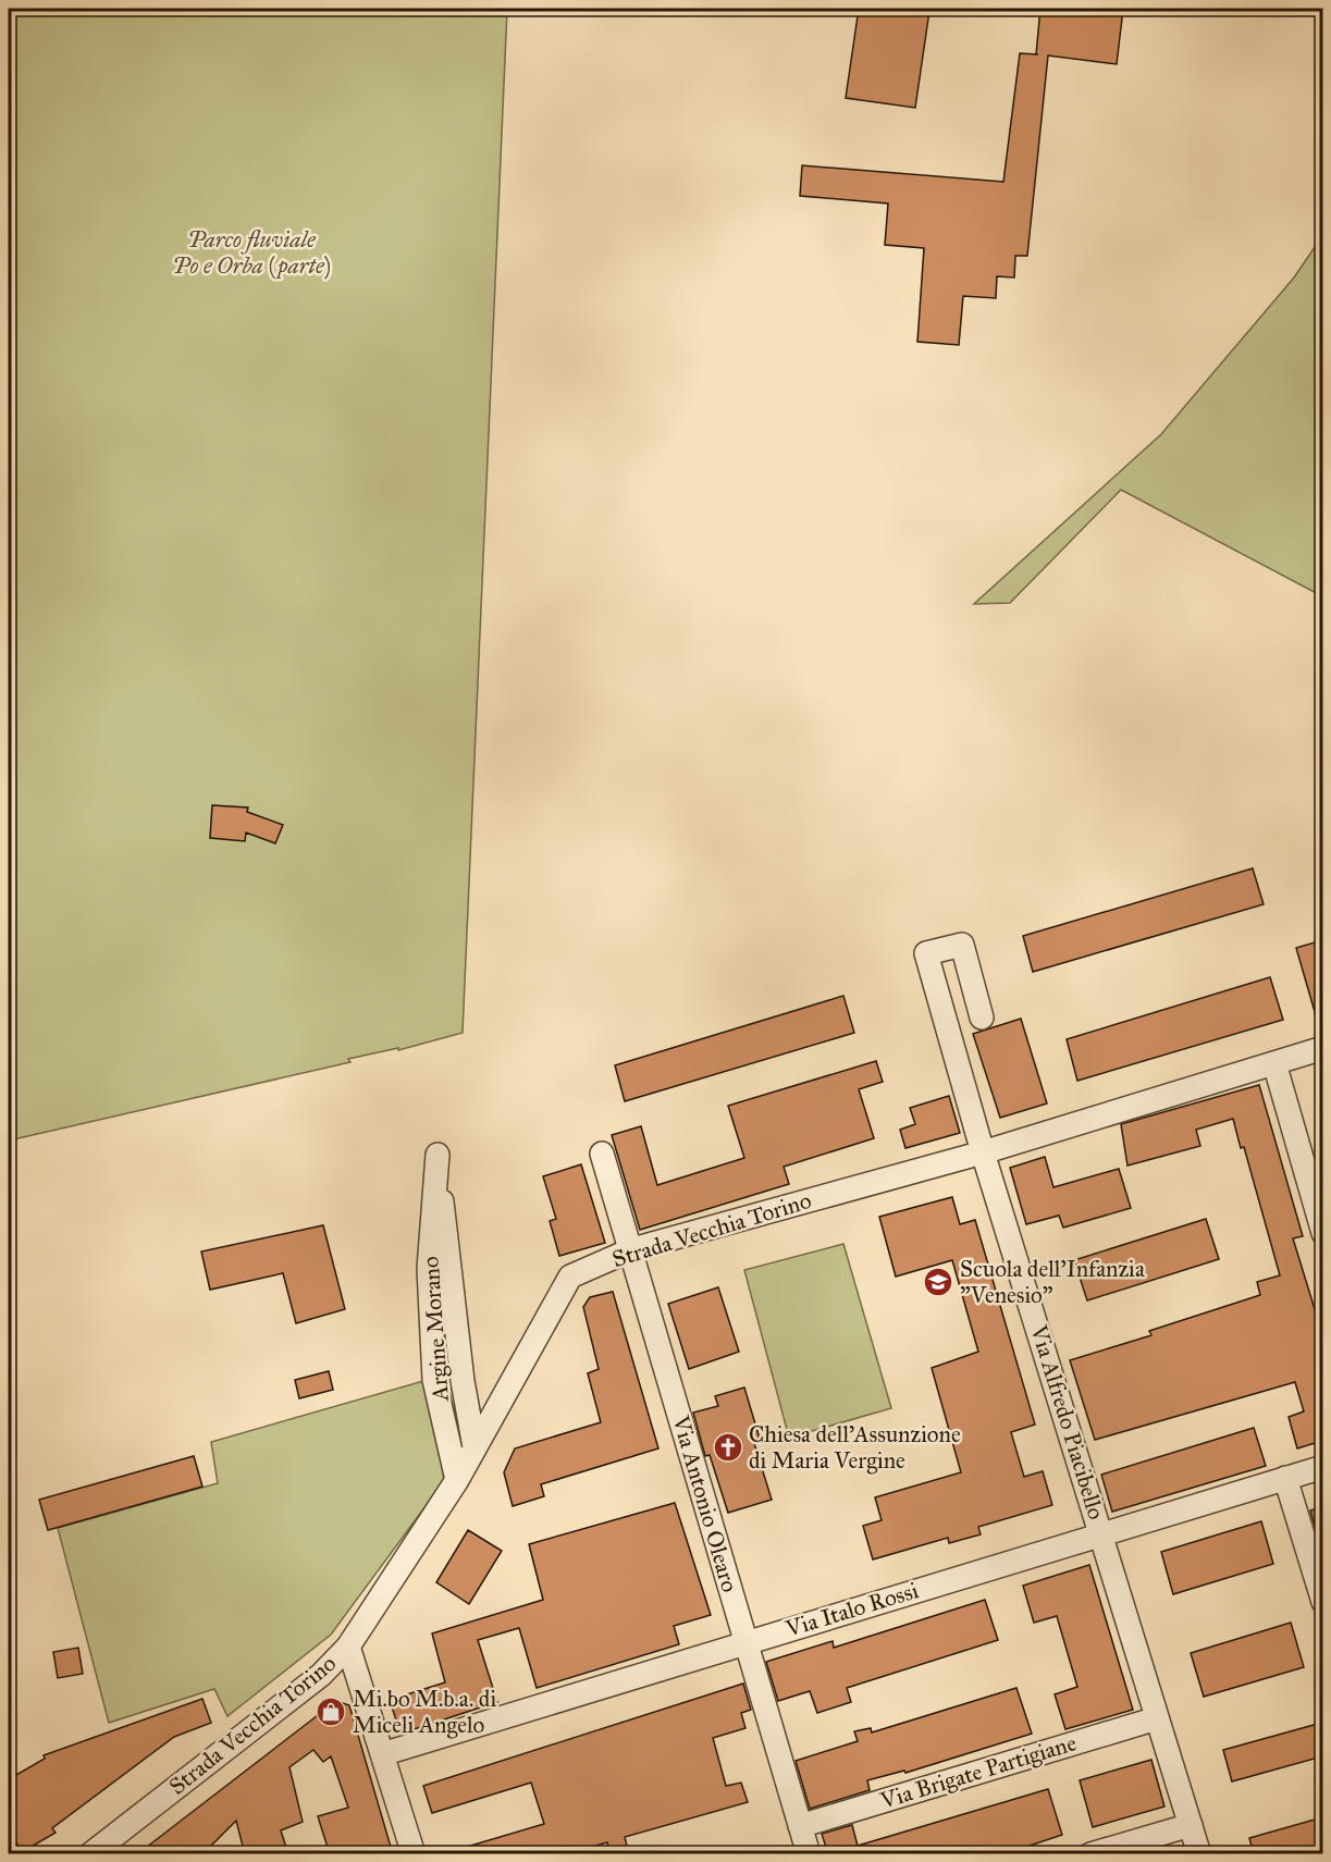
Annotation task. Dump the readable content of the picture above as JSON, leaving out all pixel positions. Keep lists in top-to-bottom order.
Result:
{
  "streets": {
    "street": [
      "Strada Vecchia Torino",
      "Argine Morano",
      "Via Alfredo Piacibello",
      "Via Antonio Olearo",
      "Via Italo Rossi",
      "Via Brigate Partigiane"
    ]
  },
  "crossings": [
    ["Strada Vecchia Torino", "Argine Morano"],
    ["Strada Vecchia Torino", "Via Alfredo Piacibello"],
    ["Strada Vecchia Torino", "Via Antonio Olearo"],
    ["Via Alfredo Piacibello", "Via Italo Rossi"],
    ["Via Alfredo Piacibello", "Via Brigate Partigiane"],
    ["Via Antonio Olearo", "Via Italo Rossi"],
    ["Via Antonio Olearo", "Via Brigate Partigiane"]
  ],
  "parks": ["Parco fluviale Po e Orba (parte)"],
  "places": {
    "school or university": ["Scuola dell'Infanzia \"Venesio\""],
    "church": ["Chiesa dell'Assunzione di Maria Vergine"],
    "shop": ["Mi.bo M.b.a. di Miceli Angelo"]
  }
}
